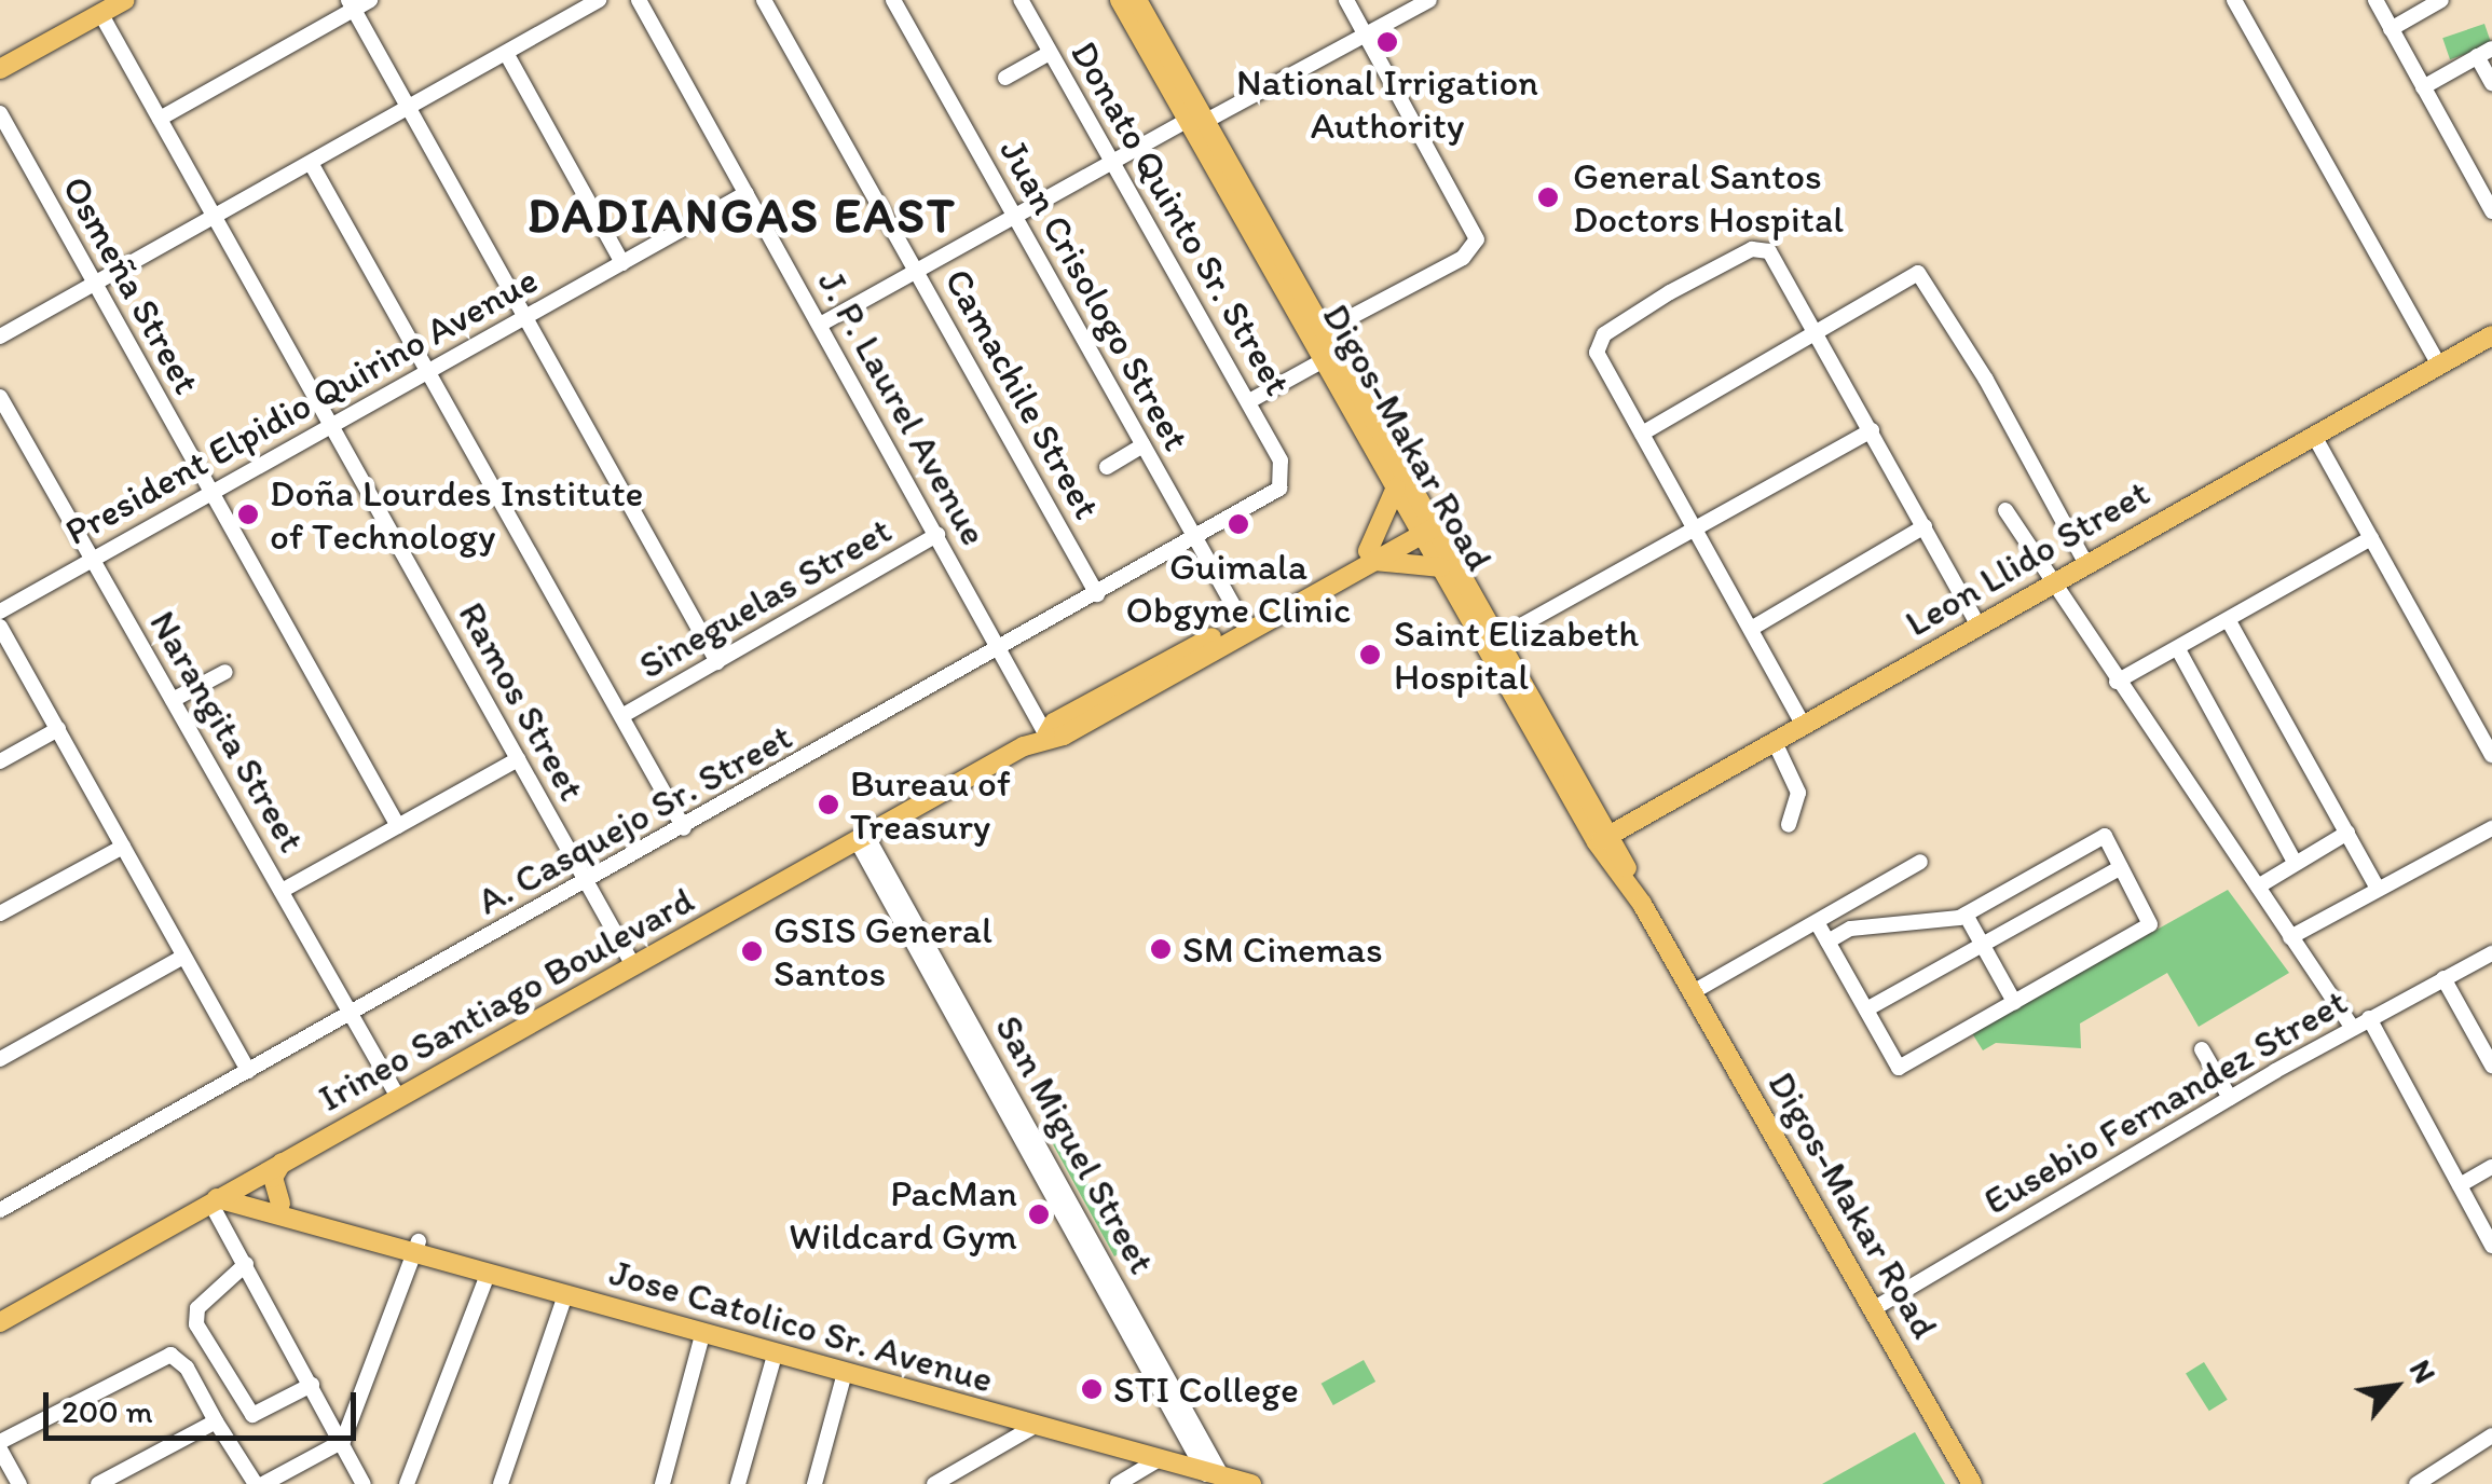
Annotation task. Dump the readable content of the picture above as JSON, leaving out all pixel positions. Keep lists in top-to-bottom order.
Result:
{
  "streets": {
    "main road": [
      "Digos-Makar Road",
      "Leon Llido Street",
      "Irineo Santiago Boulevard",
      "Jose Catolico Sr. Avenue"
    ],
    "street": [
      "Donato Quinto Sr. Street",
      "Osmeña Street",
      "Juan Crisologo Street",
      "Camachile Street",
      "President Elpidio Quirino Avenue",
      "J. P. Laurel Avenue",
      "Sineguelas Street",
      "Ramos Street",
      "Narangita Street",
      "A. Casquejo Sr. Street",
      "Eusebio Fernandez Street",
      "San Miguel Street"
    ]
  },
  "crossings": [
    ["Donato Quinto Sr. Street", "A. Casquejo Sr. Street"],
    ["Osmeña Street", "President Elpidio Quirino Avenue"],
    ["Juan Crisologo Street", "A. Casquejo Sr. Street"],
    ["Juan Crisologo Street", "Irineo Santiago Boulevard"],
    ["Camachile Street", "A. Casquejo Sr. Street"],
    ["President Elpidio Quirino Avenue", "J. P. Laurel Avenue"],
    ["President Elpidio Quirino Avenue", "Ramos Street"],
    ["President Elpidio Quirino Avenue", "Narangita Street"],
    ["J. P. Laurel Avenue", "Sineguelas Street"],
    ["J. P. Laurel Avenue", "A. Casquejo Sr. Street"],
    ["J. P. Laurel Avenue", "Irineo Santiago Boulevard"],
    ["Digos-Makar Road", "Leon Llido Street"],
    ["Digos-Makar Road", "Irineo Santiago Boulevard"],
    ["Digos-Makar Road", "Eusebio Fernandez Street"],
    ["Ramos Street", "A. Casquejo Sr. Street"],
    ["Ramos Street", "Irineo Santiago Boulevard"],
    ["Narangita Street", "A. Casquejo Sr. Street"],
    ["Narangita Street", "Irineo Santiago Boulevard"],
    ["Irineo Santiago Boulevard", "San Miguel Street"],
    ["Irineo Santiago Boulevard", "Jose Catolico Sr. Avenue"],
    ["San Miguel Street", "Jose Catolico Sr. Avenue"]
  ],
  "districts": ["DADIANGAS EAST"],
  "places": [
    "National Irrigation Authority",
    "General Santos Doctors Hospital",
    "Doña Lourdes Institute of Technology",
    "Guimala Obgyne Clinic",
    "Saint Elizabeth Hospital",
    "Bureau of Treasury",
    "SM Cinemas",
    "GSIS General Santos",
    "PacMan Wildcard Gym",
    "STI College"
  ],
  "scale_bar": "200 m",
  "north": "top right"
}
